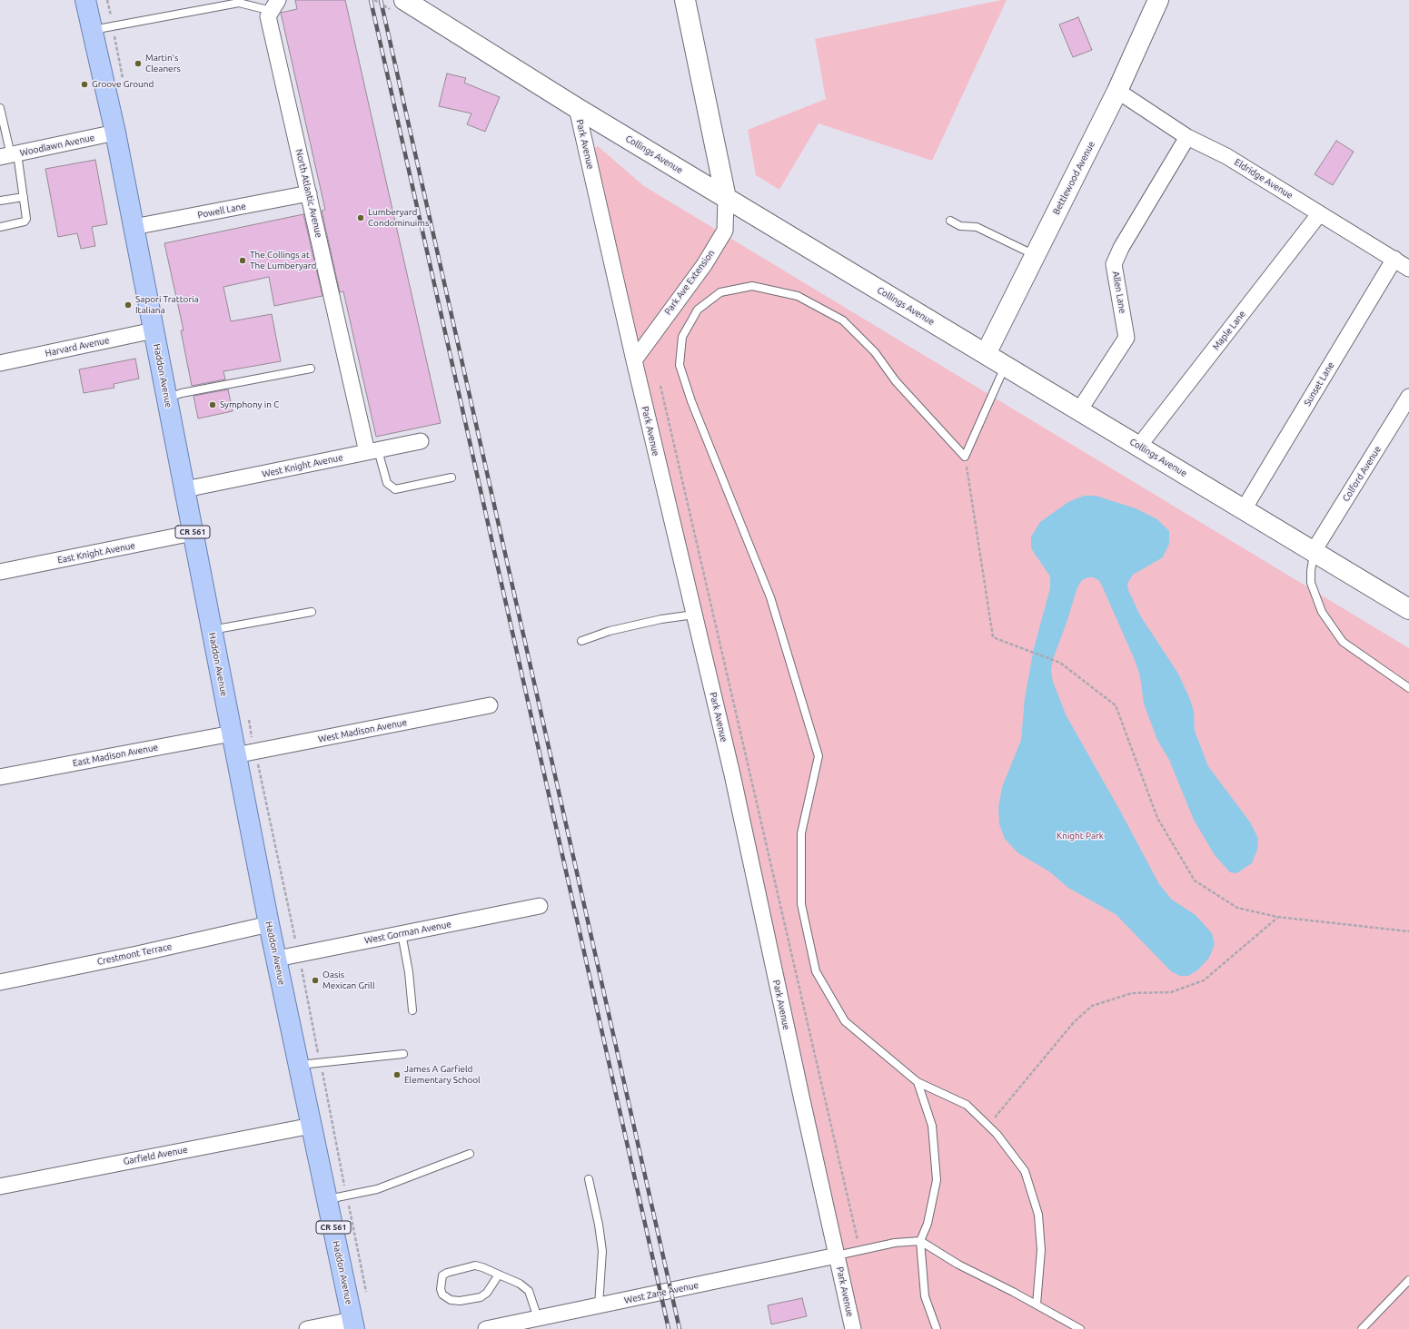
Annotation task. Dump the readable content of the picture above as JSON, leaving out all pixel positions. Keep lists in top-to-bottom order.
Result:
{
  "streets": {
    "main road": [
      "Collings Avenue",
      "Bettlewood Avenue",
      "Haddon Avenue",
      "CR 561"
    ],
    "street": [
      "Park Avenue",
      "Woodlawn Avenue",
      "Eldridge Avenue",
      "North Atlantic Avenue",
      "Powell Lane",
      "Park Ave Extension",
      "Allen Lane",
      "Maple Lane",
      "Harvard Avenue",
      "Sunset Lane",
      "West Knight Avenue",
      "Colford Avenue",
      "East Knight Avenue",
      "West Madison Avenue",
      "East Madison Avenue",
      "West Gorman Avenue",
      "Crestmont Terrace",
      "Garfield Avenue",
      "West Zane Avenue"
    ]
  },
  "crossings": [
    ["Park Avenue", "Collings Avenue"],
    ["Park Avenue", "Park Ave Extension"],
    ["Park Avenue", "West Zane Avenue"],
    ["Woodlawn Avenue", "Haddon Avenue"],
    ["Collings Avenue", "Bettlewood Avenue"],
    ["Collings Avenue", "Park Ave Extension"],
    ["Collings Avenue", "Allen Lane"],
    ["Collings Avenue", "Maple Lane"],
    ["Collings Avenue", "Sunset Lane"],
    ["Collings Avenue", "Colford Avenue"],
    ["Bettlewood Avenue", "Eldridge Avenue"],
    ["Eldridge Avenue", "Allen Lane"],
    ["Eldridge Avenue", "Maple Lane"],
    ["Eldridge Avenue", "Sunset Lane"],
    ["North Atlantic Avenue", "Powell Lane"],
    ["North Atlantic Avenue", "West Knight Avenue"],
    ["Powell Lane", "Haddon Avenue"],
    ["Harvard Avenue", "Haddon Avenue"],
    ["Haddon Avenue", "West Knight Avenue"],
    ["Haddon Avenue", "East Knight Avenue"],
    ["Haddon Avenue", "West Madison Avenue"],
    ["Haddon Avenue", "East Madison Avenue"],
    ["Haddon Avenue", "West Gorman Avenue"],
    ["Haddon Avenue", "Crestmont Terrace"],
    ["Haddon Avenue", "Garfield Avenue"]
  ],
  "parks": ["Knight Park"],
  "places": [
    "Martin's Cleaners",
    "Groove Ground",
    "Lumberyard Condominuims",
    "The Collings at The Lumberyard",
    "Sapori Trattoria Italiana",
    "Symphony in C",
    "Oasis Mexican Grill",
    "James A Garfield Elementary School"
  ]
}
